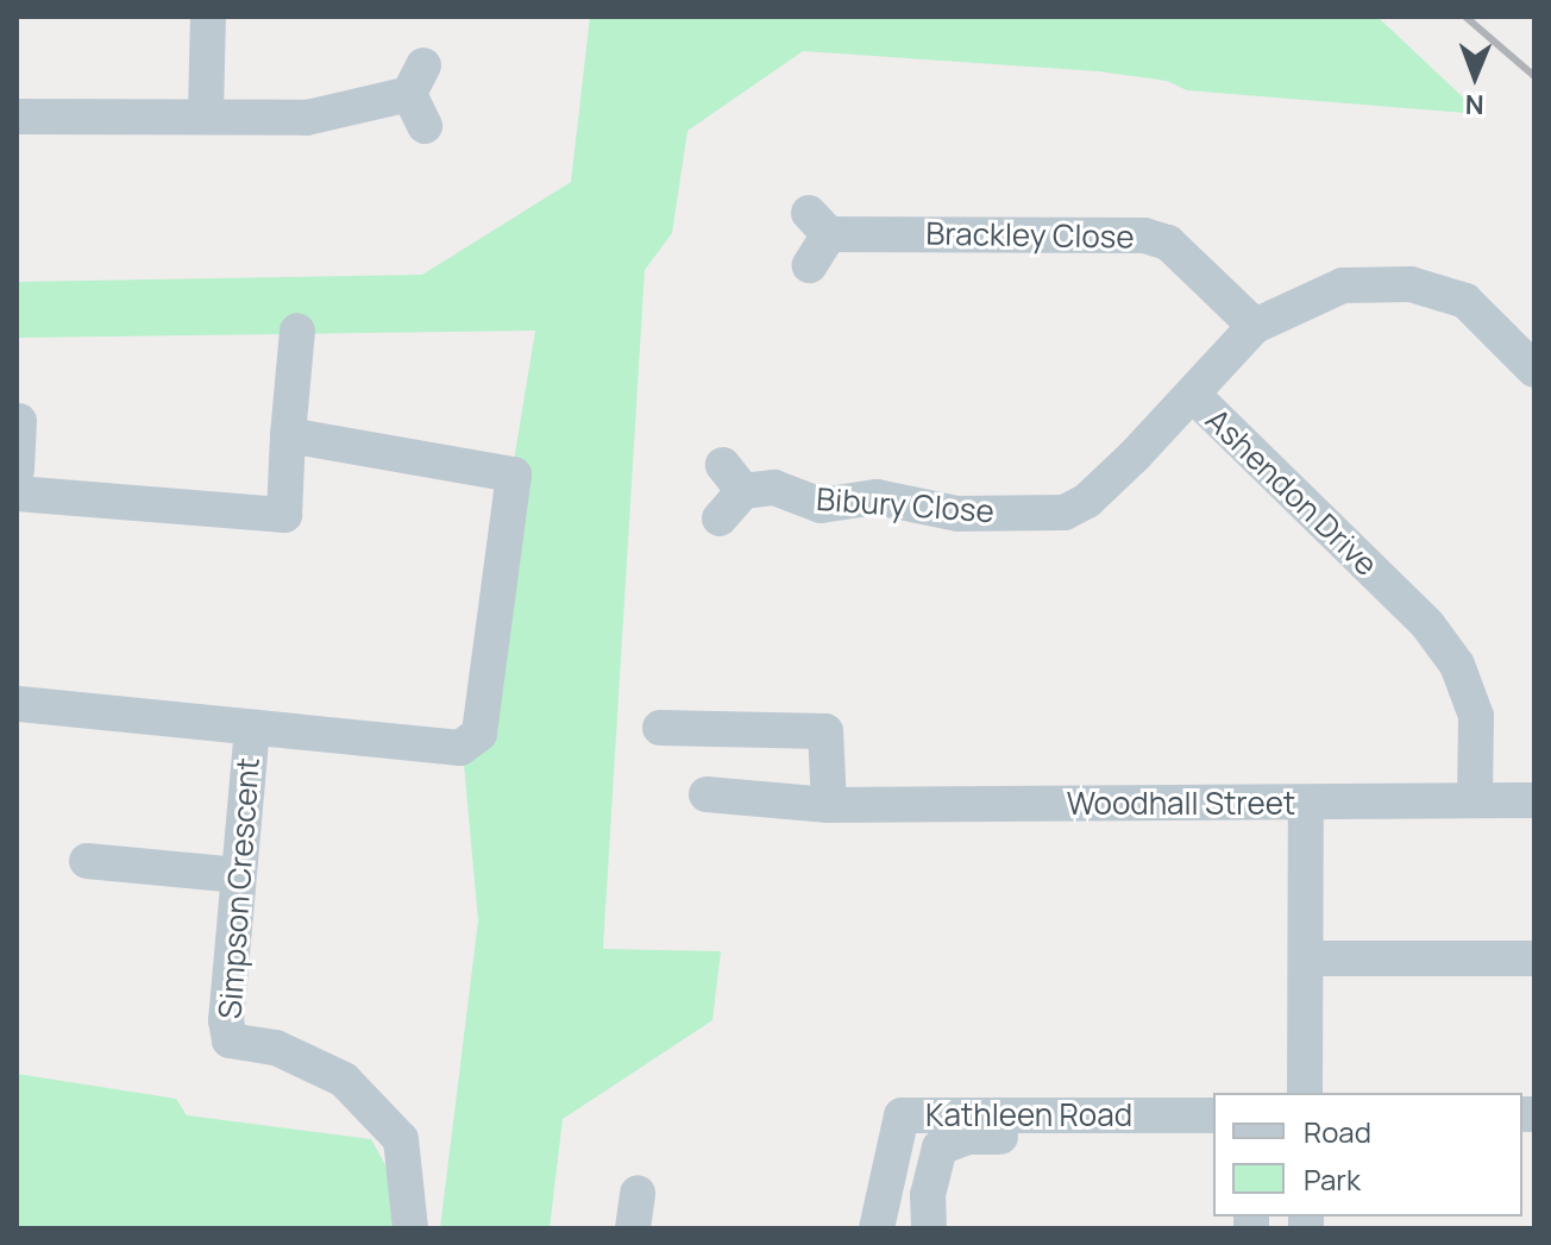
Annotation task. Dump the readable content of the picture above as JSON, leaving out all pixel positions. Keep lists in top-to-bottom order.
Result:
{
  "streets": {
    "street": [
      "Brackley Close",
      "Ashendon Drive",
      "Bibury Close",
      "Woodhall Street",
      "Simpson Crescent",
      "Kathleen Road"
    ]
  },
  "crossings": [
    ["Brackley Close", "Ashendon Drive"],
    ["Ashendon Drive", "Bibury Close"],
    ["Ashendon Drive", "Woodhall Street"]
  ],
  "legend": ["Road", "Park"],
  "north": "bottom"
}
